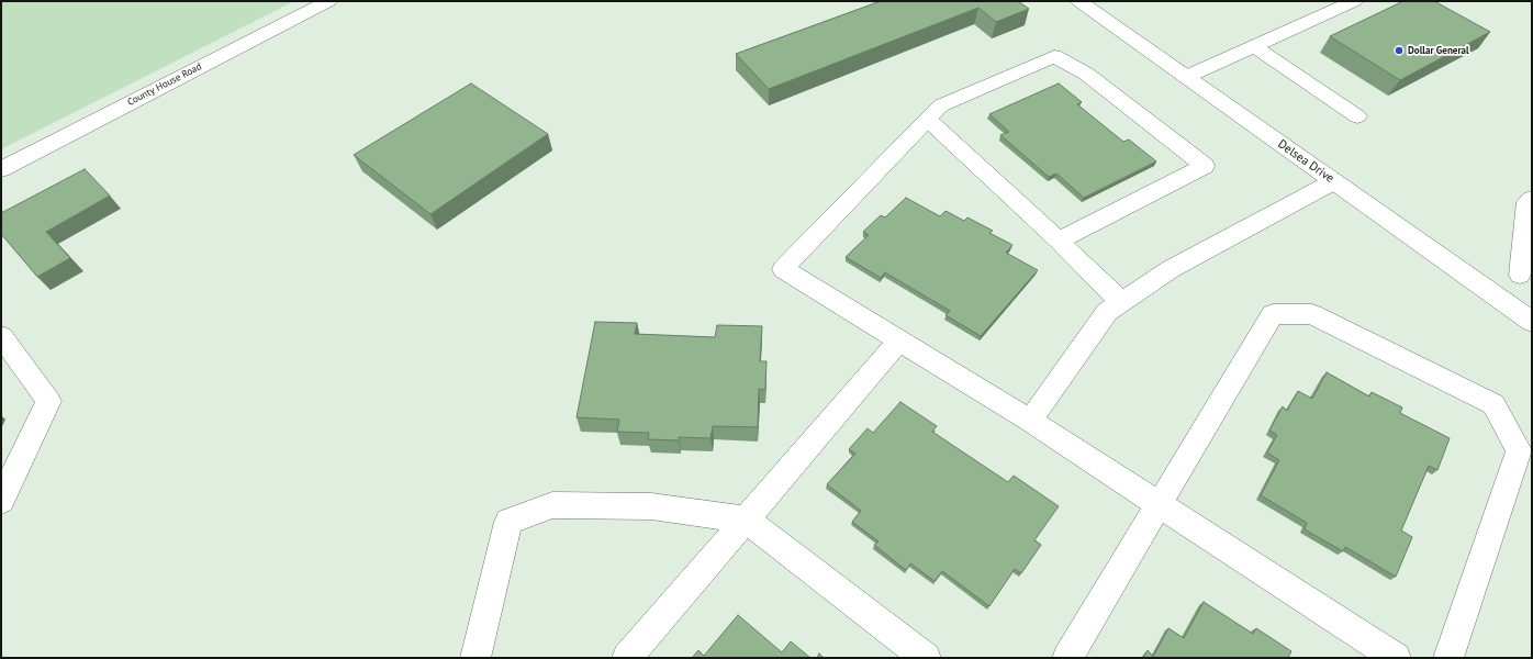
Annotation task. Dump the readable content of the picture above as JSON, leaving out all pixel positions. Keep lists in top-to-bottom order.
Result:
{
  "streets": {
    "main road": ["County House Road", "Delsea Drive"]
  },
  "places": ["Dollar General"]
}
